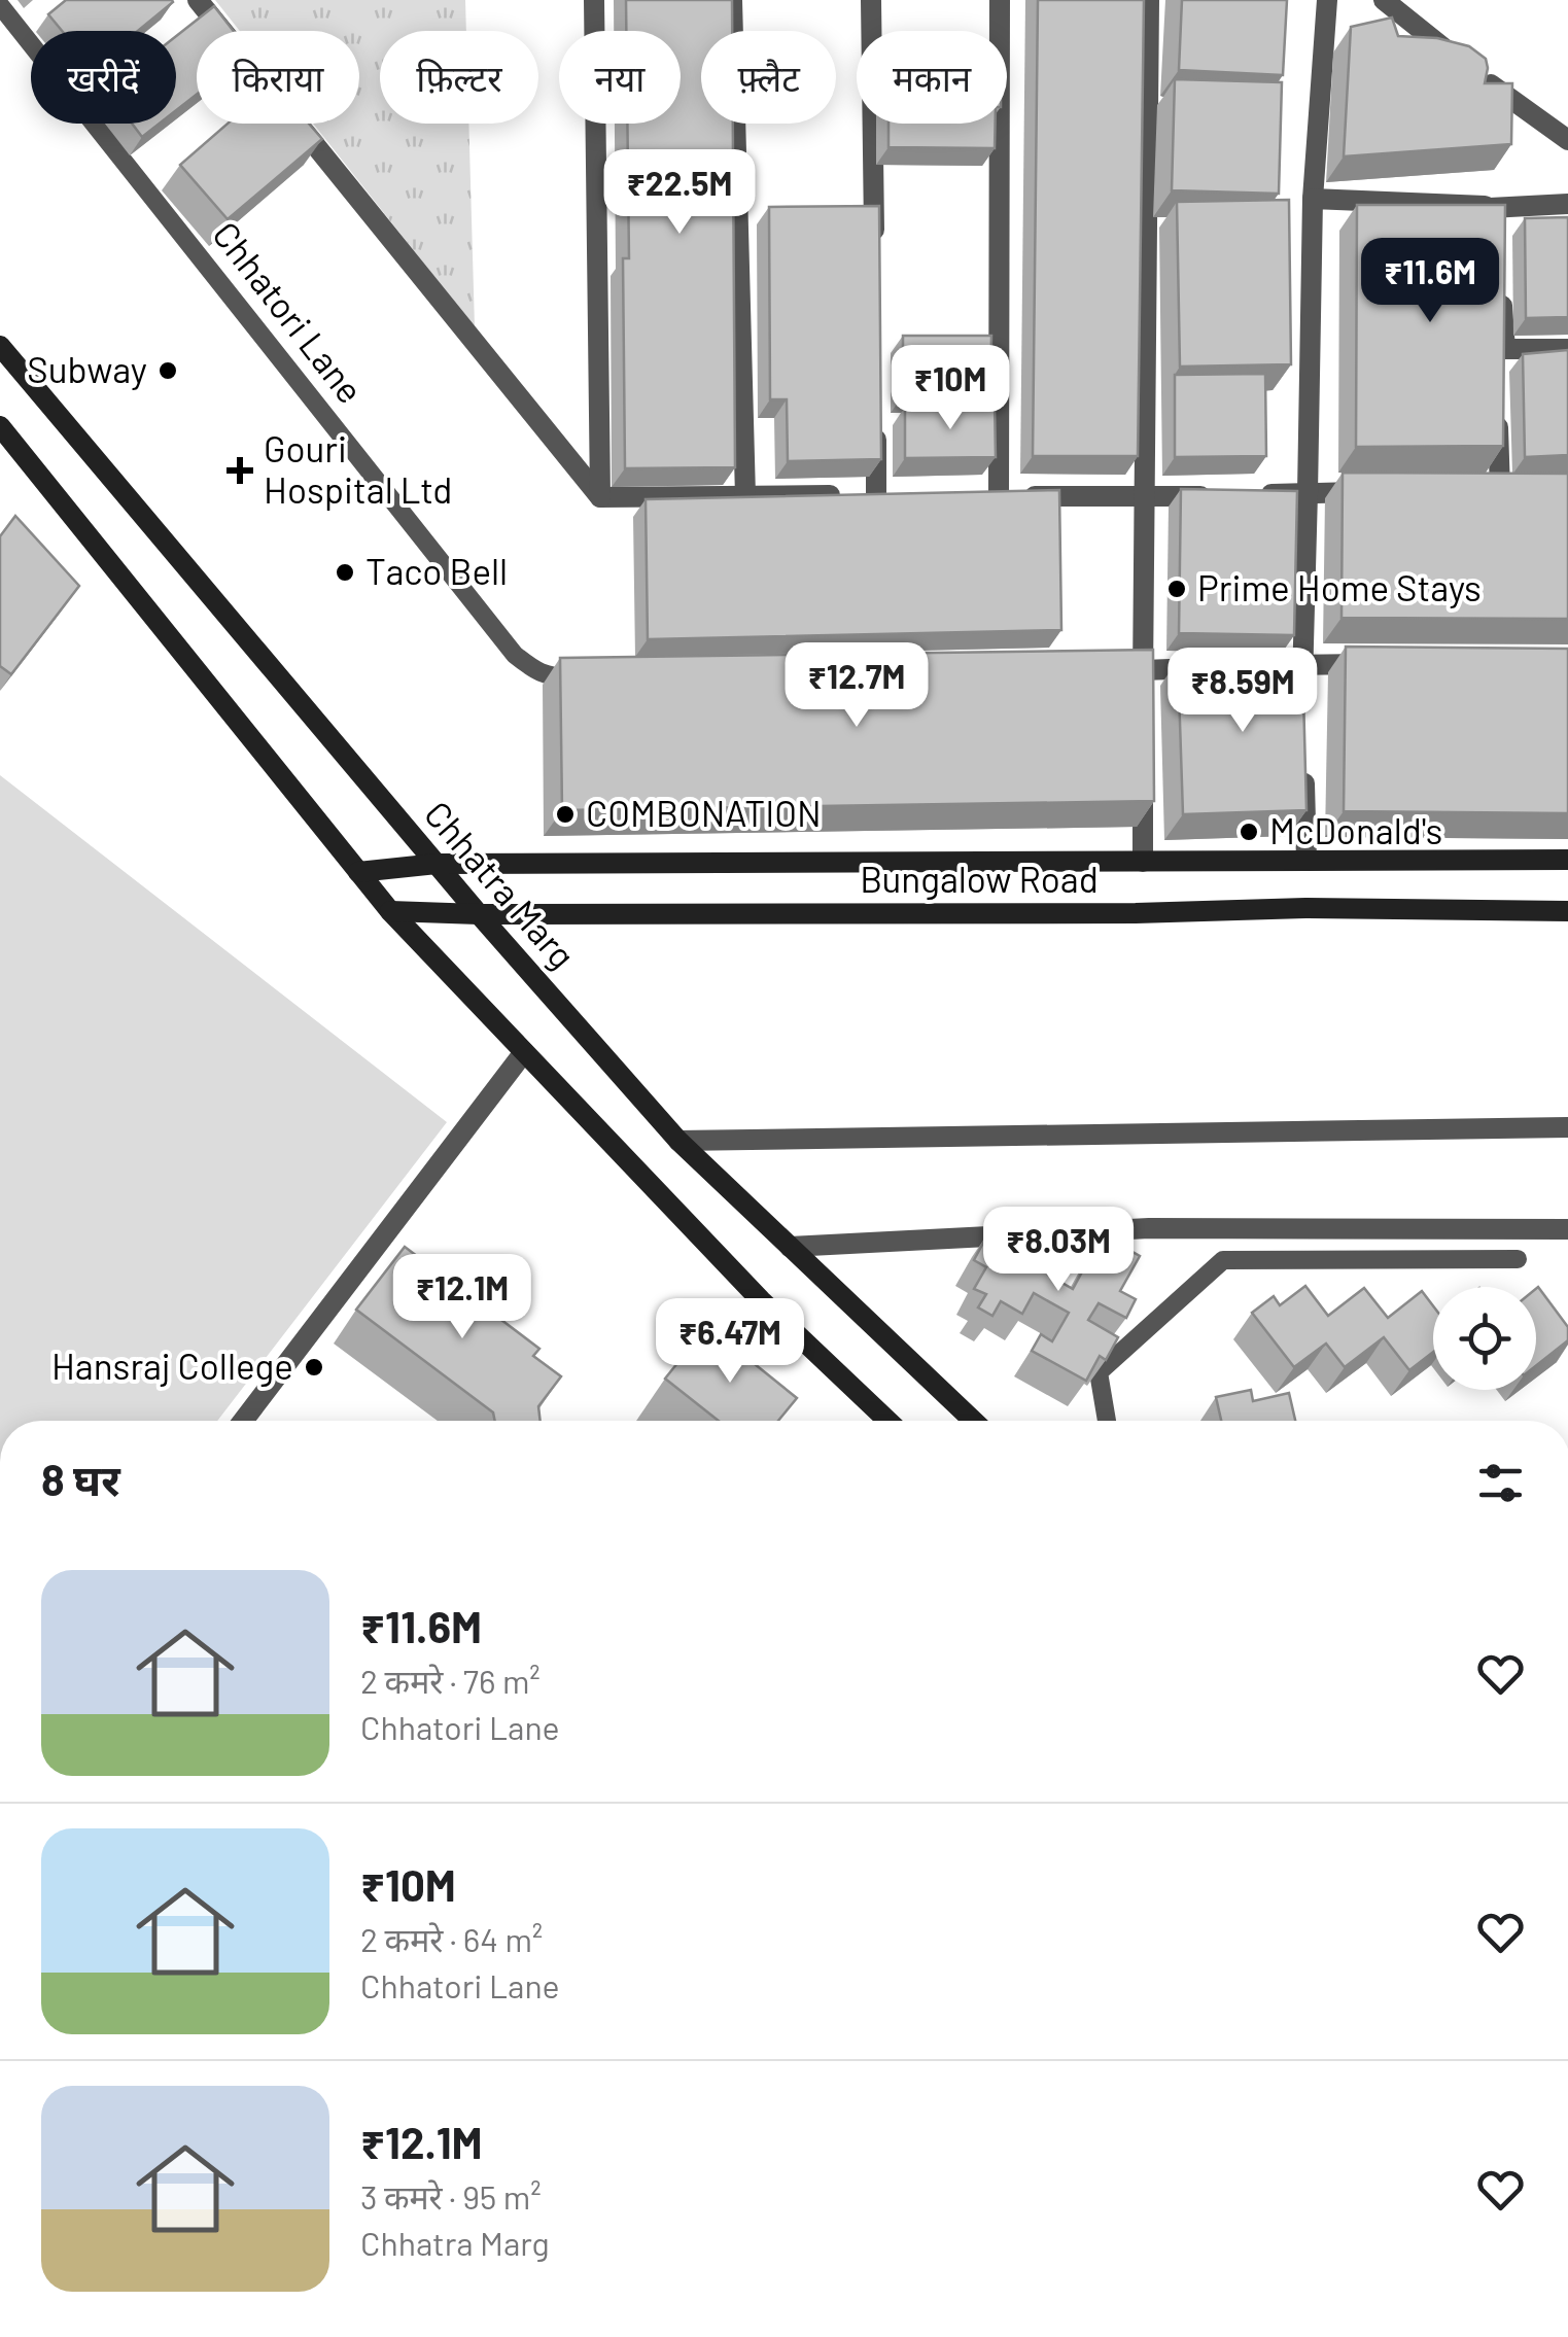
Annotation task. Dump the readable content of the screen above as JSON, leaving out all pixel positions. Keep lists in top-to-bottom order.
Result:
{
  "streets": {
    "street": ["Bungalow Road", "Chhatra Marg"],
    "lane": ["Chhatori Lane"]
  },
  "crossings": [
    ["Bungalow Road", "Chhatra Marg"]
  ],
  "places": {
    "other": [
      "Subway",
      "Taco Bell",
      "Prime Home Stays",
      "COMBONATION",
      "McDonald's",
      "Hansraj College"
    ],
    "health": ["Gouri Hospital Ltd"]
  },
  "page": {
    "chip": [
      "खरीदें",
      "किराया",
      "फ़िल्टर",
      "नया",
      "फ़्लैट",
      "मकान"
    ],
    "price": [
      "₹22.5M",
      "₹11.6M",
      "₹10M",
      "₹12.7M",
      "₹8.59M",
      "₹8.03M",
      "₹12.1M",
      "₹6.47M"
    ],
    "heading": "8 घर",
    "list": [
      {
        "name": "₹11.6M",
        "note": "2 कमरे · 76 m² · Chhatori Lane"
      },
      {
        "name": "₹10M",
        "note": "2 कमरे · 64 m² · Chhatori Lane"
      },
      {
        "name": "₹12.1M",
        "note": "3 कमरे · 95 m² · Chhatra Marg"
      }
    ]
  }
}
